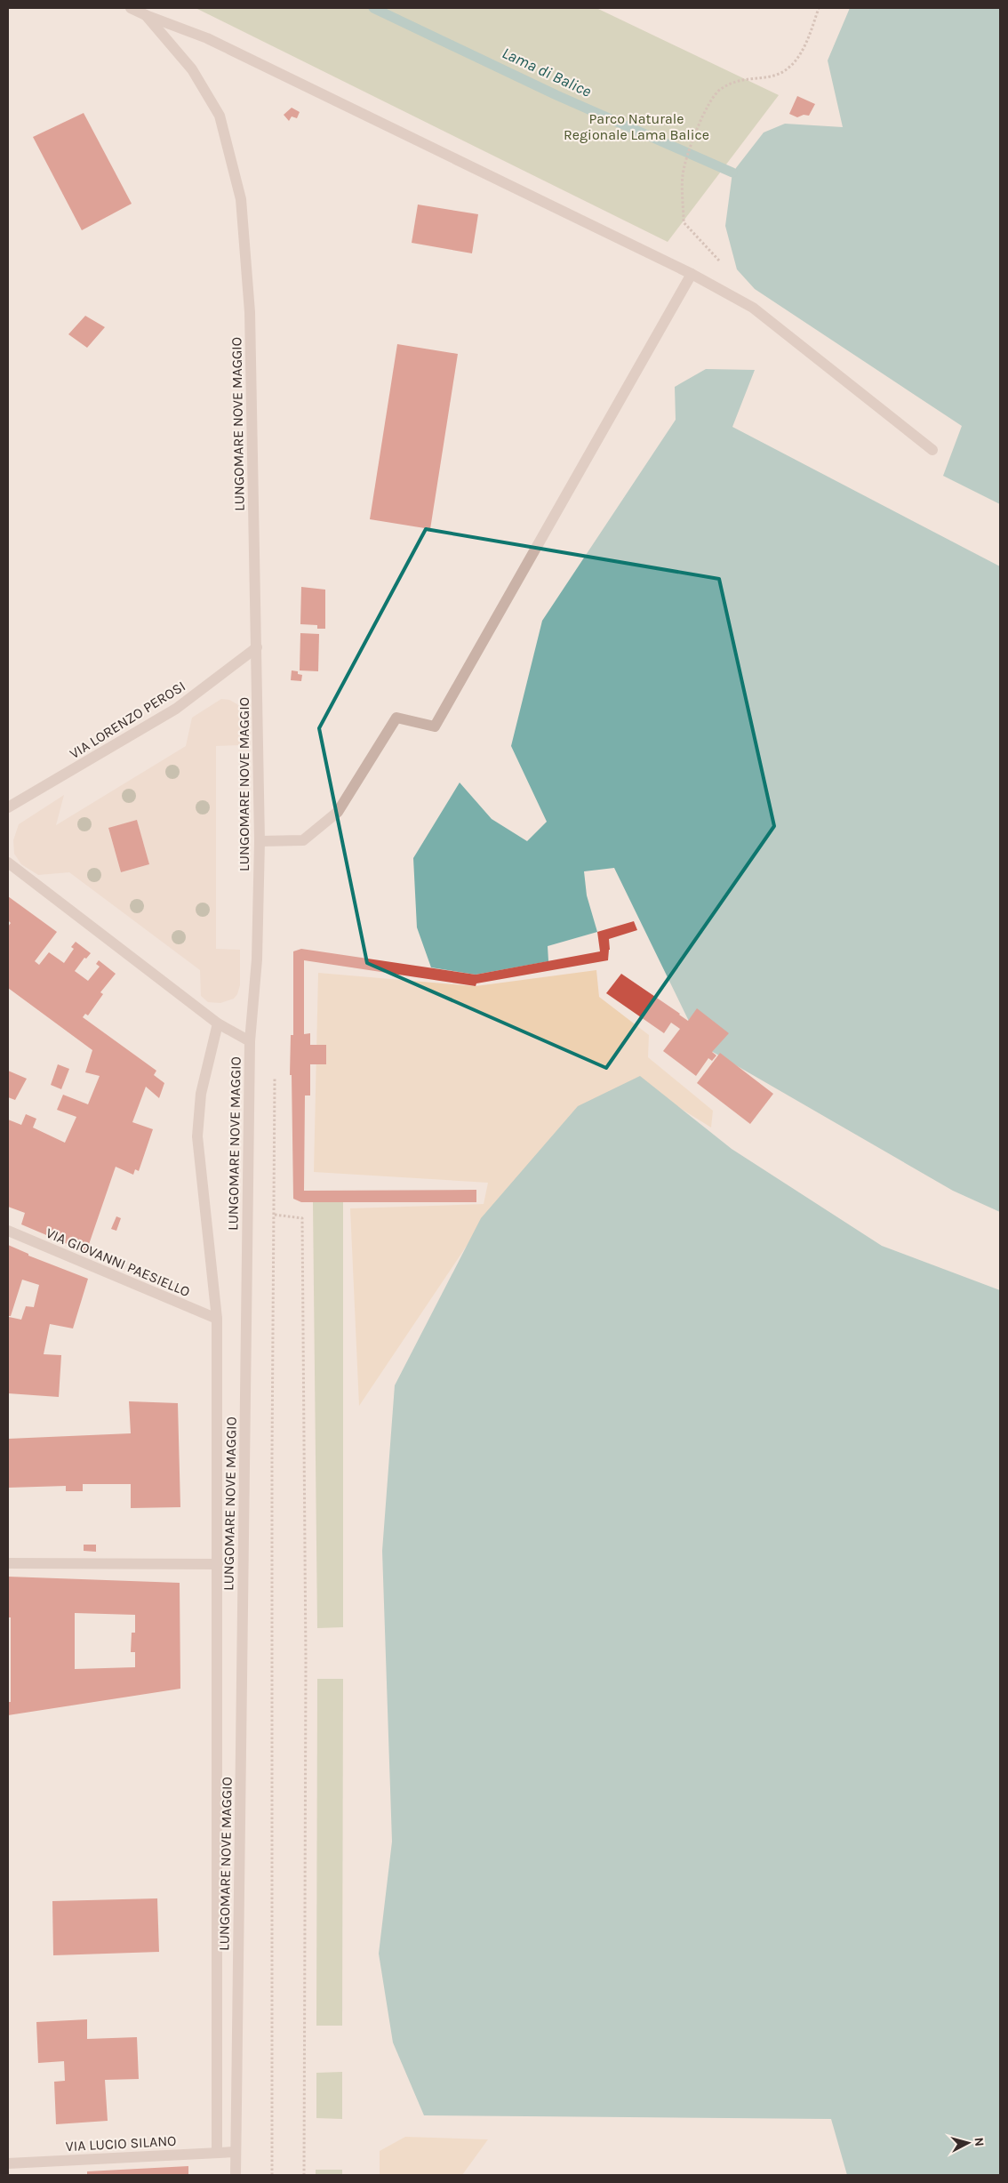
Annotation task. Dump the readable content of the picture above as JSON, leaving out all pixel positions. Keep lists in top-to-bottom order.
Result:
{
  "streets": {
    "street": [
      "LUNGOMARE NOVE MAGGIO",
      "VIA LORENZO PEROSI",
      "VIA GIOVANNI PAESIELLO",
      "VIA LUCIO SILANO"
    ]
  },
  "crossings": [
    ["LUNGOMARE NOVE MAGGIO", "VIA LORENZO PEROSI"],
    ["LUNGOMARE NOVE MAGGIO", "VIA LUCIO SILANO"]
  ],
  "water": ["Lama di Balice"],
  "parks": ["Parco Naturale Regionale Lama Balice"],
  "north": "right"
}
